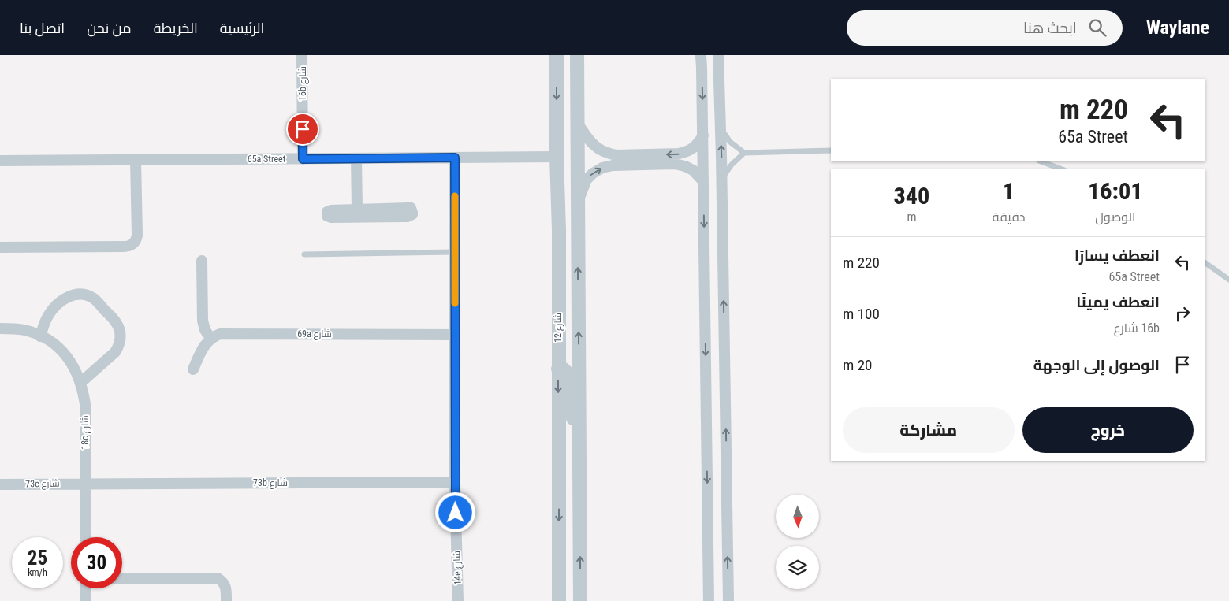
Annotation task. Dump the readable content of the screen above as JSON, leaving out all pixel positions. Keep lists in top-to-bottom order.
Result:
{
  "streets": {
    "street": [
      "16b شارع",
      "65a Street",
      "شارع 12",
      "69a شارع",
      "18c شارع",
      "73b شارع",
      "73c شارع",
      "14e شارع"
    ]
  },
  "crossings": [
    ["16b شارع", "65a Street"],
    ["65a Street", "شارع 12"],
    ["65a Street", "14e شارع"],
    ["69a شارع", "14e شارع"],
    ["18c شارع", "73b شارع"],
    ["18c شارع", "73c شارع"],
    ["73b شارع", "73c شارع"],
    ["73b شارع", "14e شارع"]
  ],
  "north": "bottom",
  "page": {
    "header": "Waylane",
    "search": "ابحث هنا",
    "nav": [
      "الرئيسية",
      "الخريطة",
      "من نحن",
      "اتصل بنا"
    ],
    "turn": ["220 m", "65a Street"],
    "eta": [
      "16:01",
      "الوصول",
      "1",
      "دقيقة",
      "340",
      "m"
    ],
    "list": [
      {
        "name": "انعطف يسارًا",
        "note": "65a Street",
        "value": "220 m"
      },
      {
        "name": "انعطف يمينًا",
        "note": "16b شارع",
        "value": "100 m"
      },
      {
        "name": "الوصول إلى الوجهة",
        "value": "20 m"
      }
    ],
    "buttons": ["خروج", "مشاركة"],
    "speed": "25 km/h",
    "limit": "30"
  }
}
